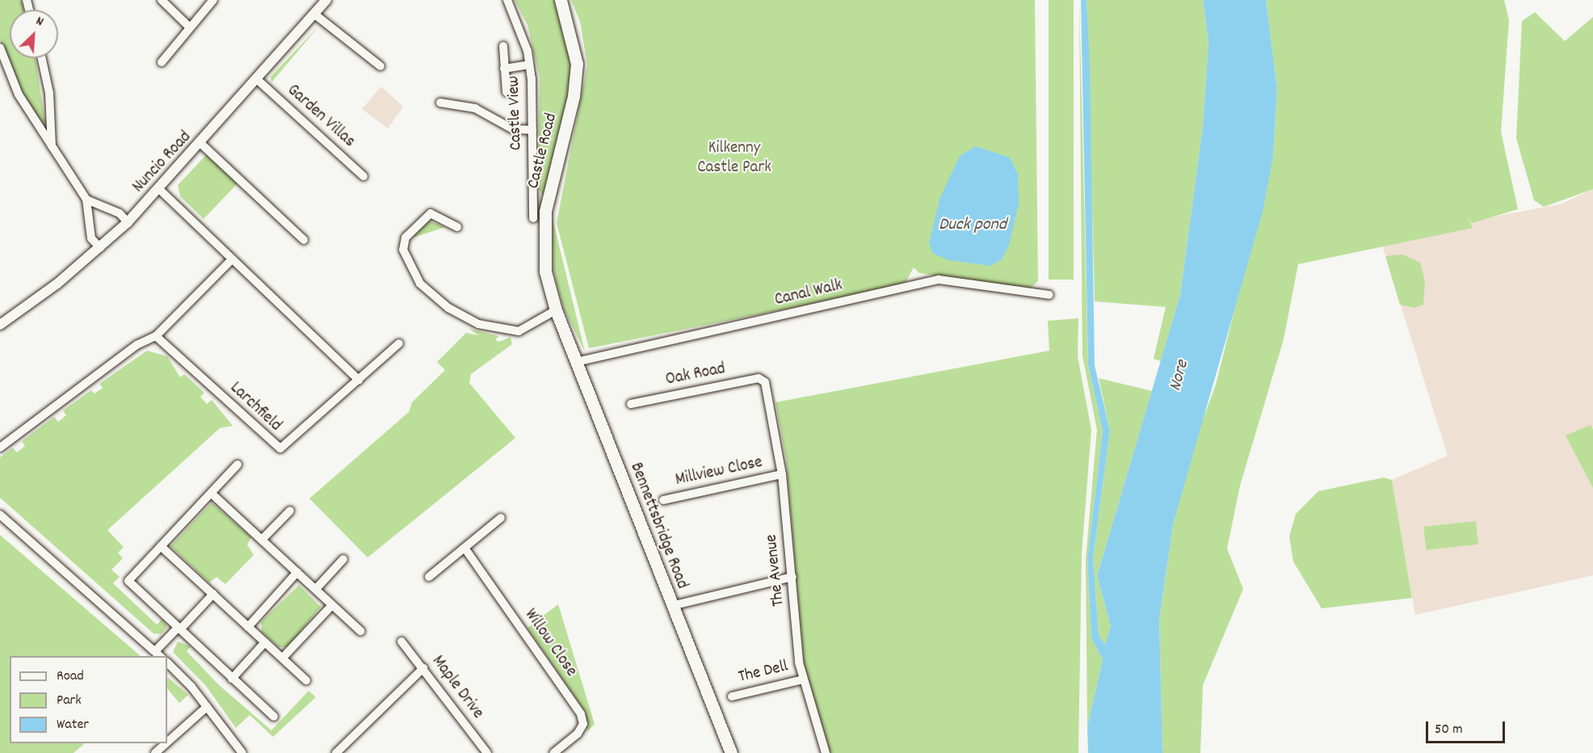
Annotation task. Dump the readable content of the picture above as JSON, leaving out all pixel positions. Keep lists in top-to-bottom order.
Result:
{
  "streets": {
    "main road": ["Castle Road", "Bennettsbridge Road"],
    "street": [
      "Castle View",
      "Garden Villas",
      "Nuncio Road",
      "Canal Walk",
      "Oak Road",
      "Larchfield",
      "Millview Close",
      "The Avenue",
      "Willow Close",
      "The Dell",
      "Maple Drive"
    ]
  },
  "crossings": [
    ["Garden Villas", "Nuncio Road"],
    ["Castle Road", "Bennettsbridge Road"],
    ["Canal Walk", "Bennettsbridge Road"],
    ["Oak Road", "The Avenue"],
    ["Millview Close", "The Avenue"],
    ["The Avenue", "The Dell"]
  ],
  "water": ["Duck pond", "Nore"],
  "parks": ["Kilkenny Castle Park"],
  "legend": ["Road", "Park", "Water"],
  "scale_bar": "50 m",
  "north": "top right"
}
